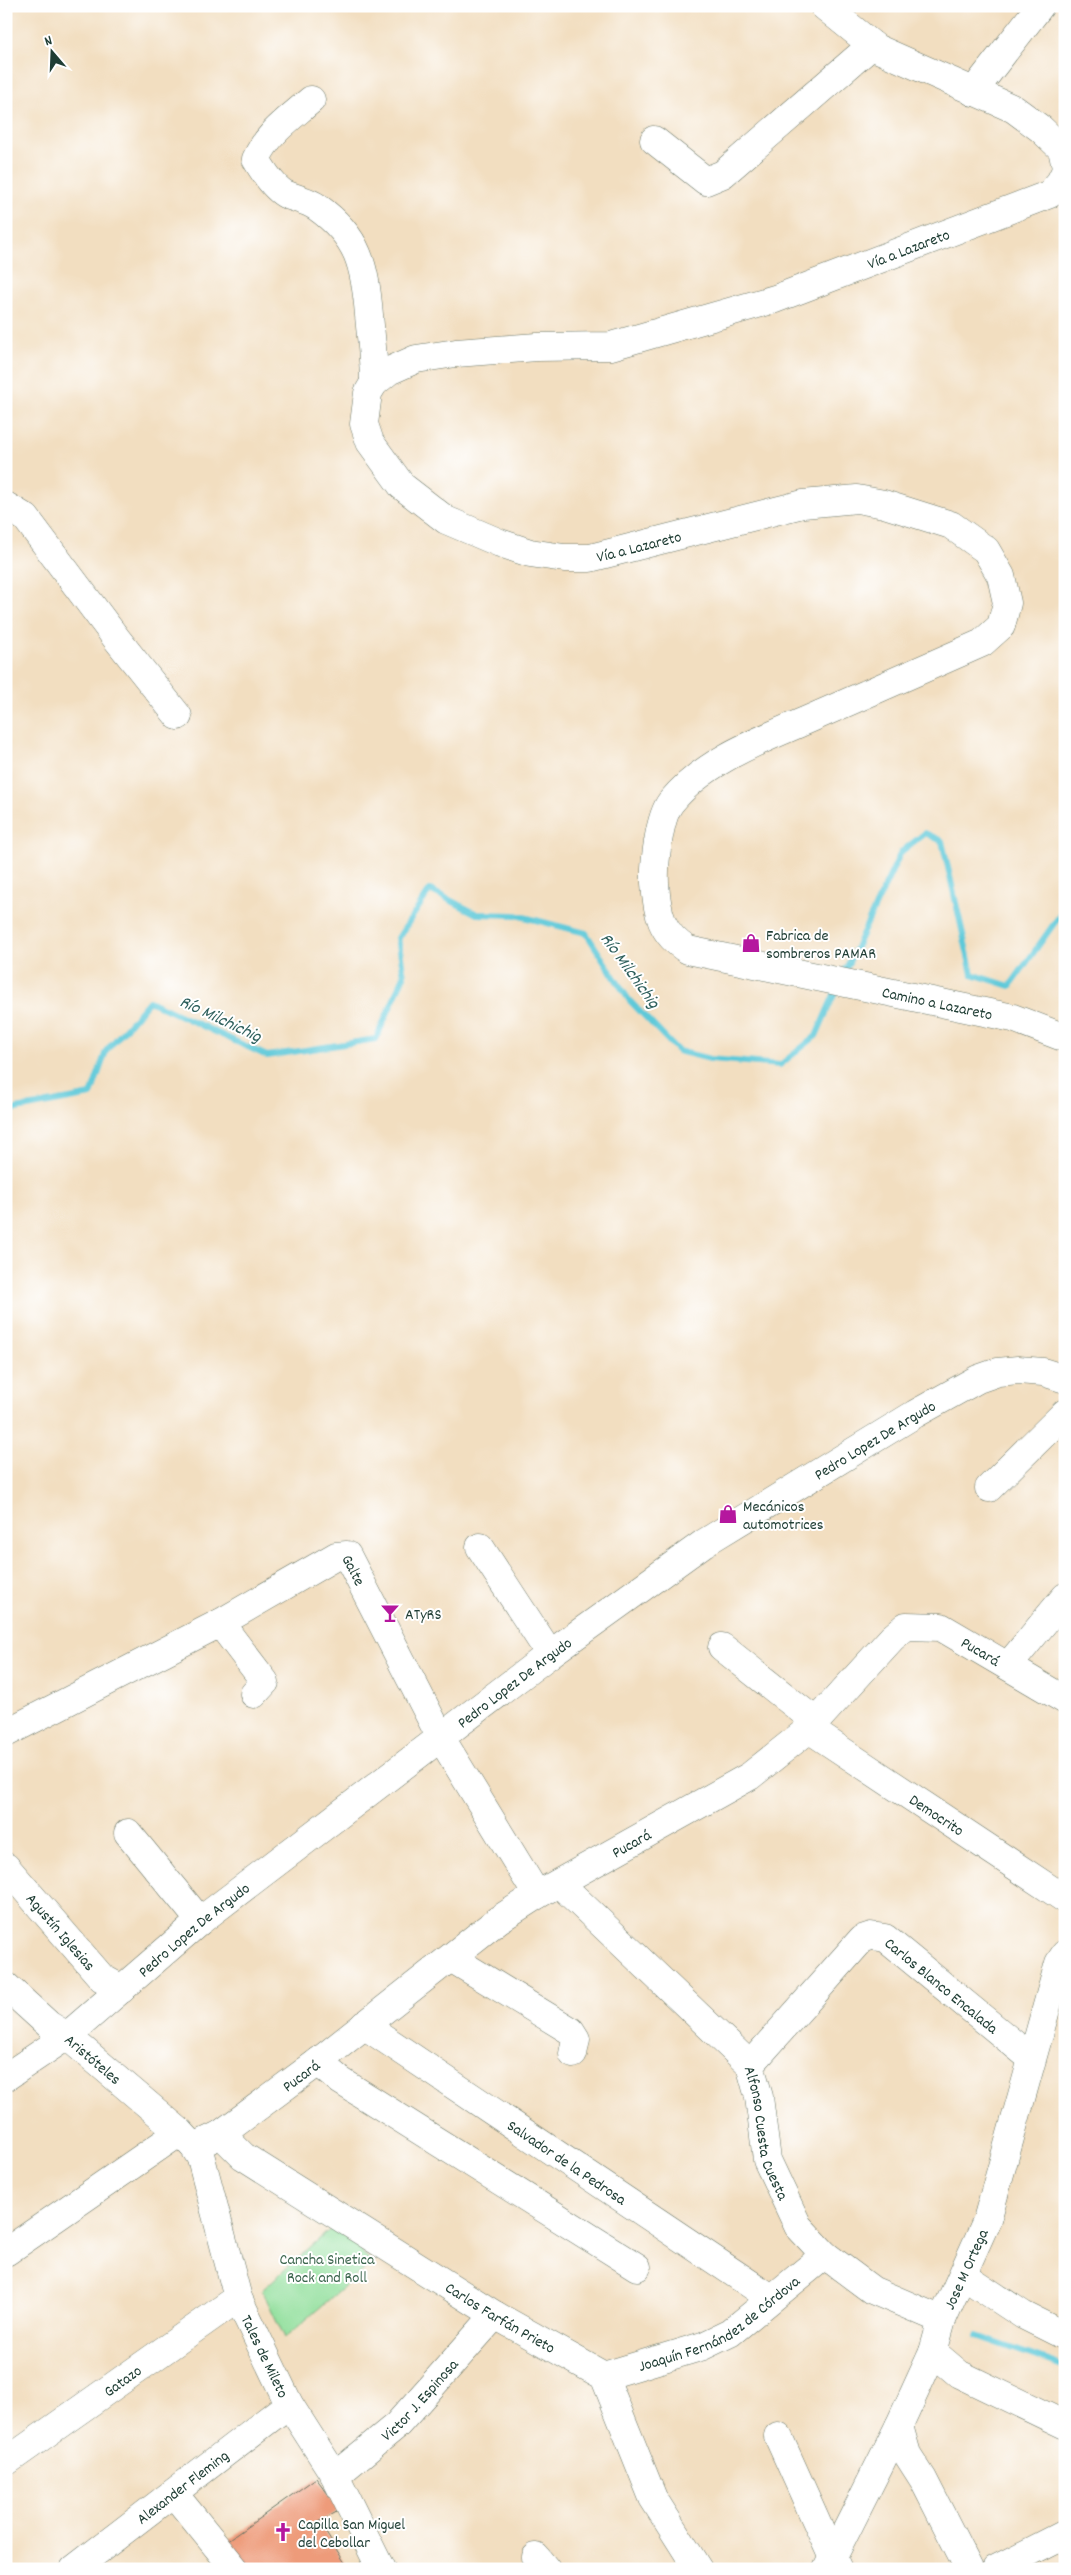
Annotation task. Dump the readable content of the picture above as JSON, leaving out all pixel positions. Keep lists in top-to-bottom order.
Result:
{
  "streets": {
    "street": [
      "Vía a Lazareto",
      "Camino a Lazareto",
      "Pedro Lopez De Argudo",
      "Galte",
      "Pucará",
      "Democrito",
      "Agustín Iglesias",
      "Carlos Blanco Encalada",
      "Aristóteles",
      "Alfonso Cuesta Cuesta",
      "Salvador de la Pedrosa",
      "Jose M Ortega",
      "Carlos Farfán Prieto",
      "Joaquín Fernández de Córdova",
      "Tales de Mileto",
      "Gatazo",
      "Victor J. Espinosa",
      "Alexander Fleming"
    ]
  },
  "crossings": [
    ["Vía a Lazareto", "Camino a Lazareto"],
    ["Pedro Lopez De Argudo", "Galte"],
    ["Pedro Lopez De Argudo", "Agustín Iglesias"],
    ["Pedro Lopez De Argudo", "Aristóteles"],
    ["Galte", "Pucará"],
    ["Galte", "Alfonso Cuesta Cuesta"],
    ["Pucará", "Democrito"],
    ["Pucará", "Aristóteles"],
    ["Pucará", "Alfonso Cuesta Cuesta"],
    ["Pucará", "Salvador de la Pedrosa"],
    ["Pucará", "Carlos Farfán Prieto"],
    ["Pucará", "Tales de Mileto"],
    ["Carlos Blanco Encalada", "Alfonso Cuesta Cuesta"],
    ["Carlos Blanco Encalada", "Jose M Ortega"],
    ["Aristóteles", "Tales de Mileto"],
    ["Alfonso Cuesta Cuesta", "Jose M Ortega"],
    ["Alfonso Cuesta Cuesta", "Joaquín Fernández de Córdova"],
    ["Salvador de la Pedrosa", "Joaquín Fernández de Córdova"],
    ["Carlos Farfán Prieto", "Joaquín Fernández de Córdova"],
    ["Carlos Farfán Prieto", "Victor J. Espinosa"],
    ["Tales de Mileto", "Gatazo"],
    ["Tales de Mileto", "Victor J. Espinosa"],
    ["Tales de Mileto", "Alexander Fleming"]
  ],
  "water": ["Río Milchichig"],
  "parks": ["Cancha Sinetica Rock and Roll"],
  "places": {
    "shop": ["Fabrica de sombreros PAMAR", "Mecánicos automotrices"],
    "bar": ["ATyRS"],
    "church": ["Capilla San Miguel del Cebollar"]
  },
  "north": "top"
}
